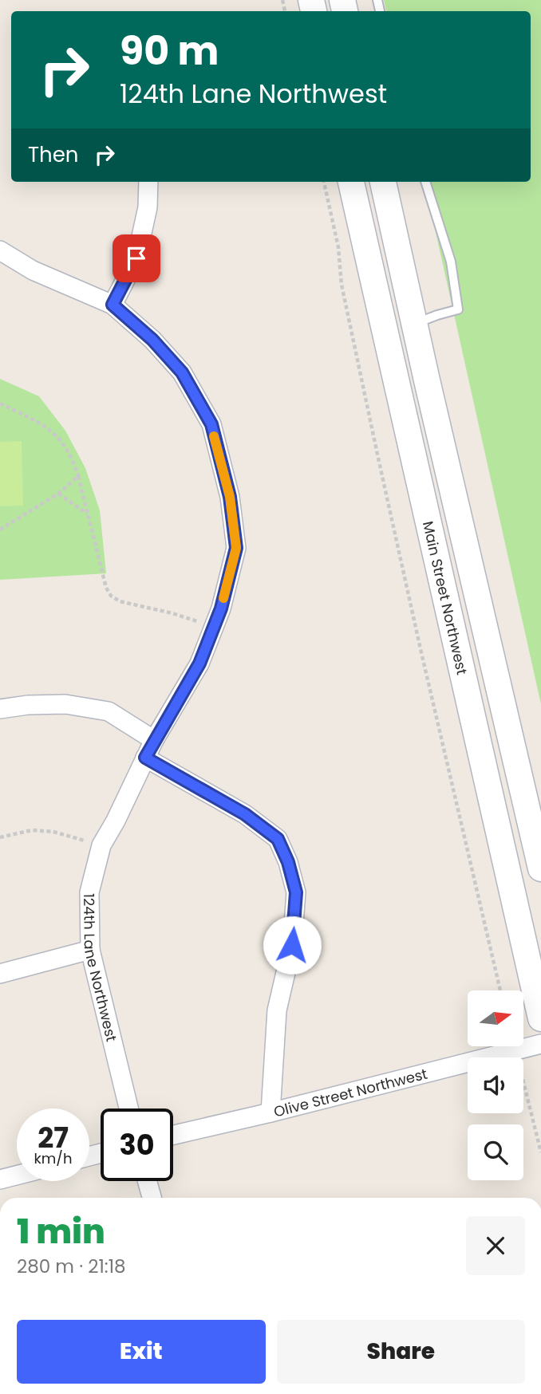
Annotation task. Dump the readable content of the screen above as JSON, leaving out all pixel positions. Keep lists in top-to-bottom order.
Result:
{
  "streets": {
    "main road": ["Main Street Northwest"],
    "street": ["124th Lane Northwest", "Olive Street Northwest"]
  },
  "north": "right",
  "page": {
    "turn": ["90 m", "124th Lane Northwest"],
    "then": "Then",
    "speed": "27 km/h",
    "limit": "30",
    "heading": ["1 min", "280 m · 21:18"],
    "buttons": ["Exit", "Share"]
  }
}
